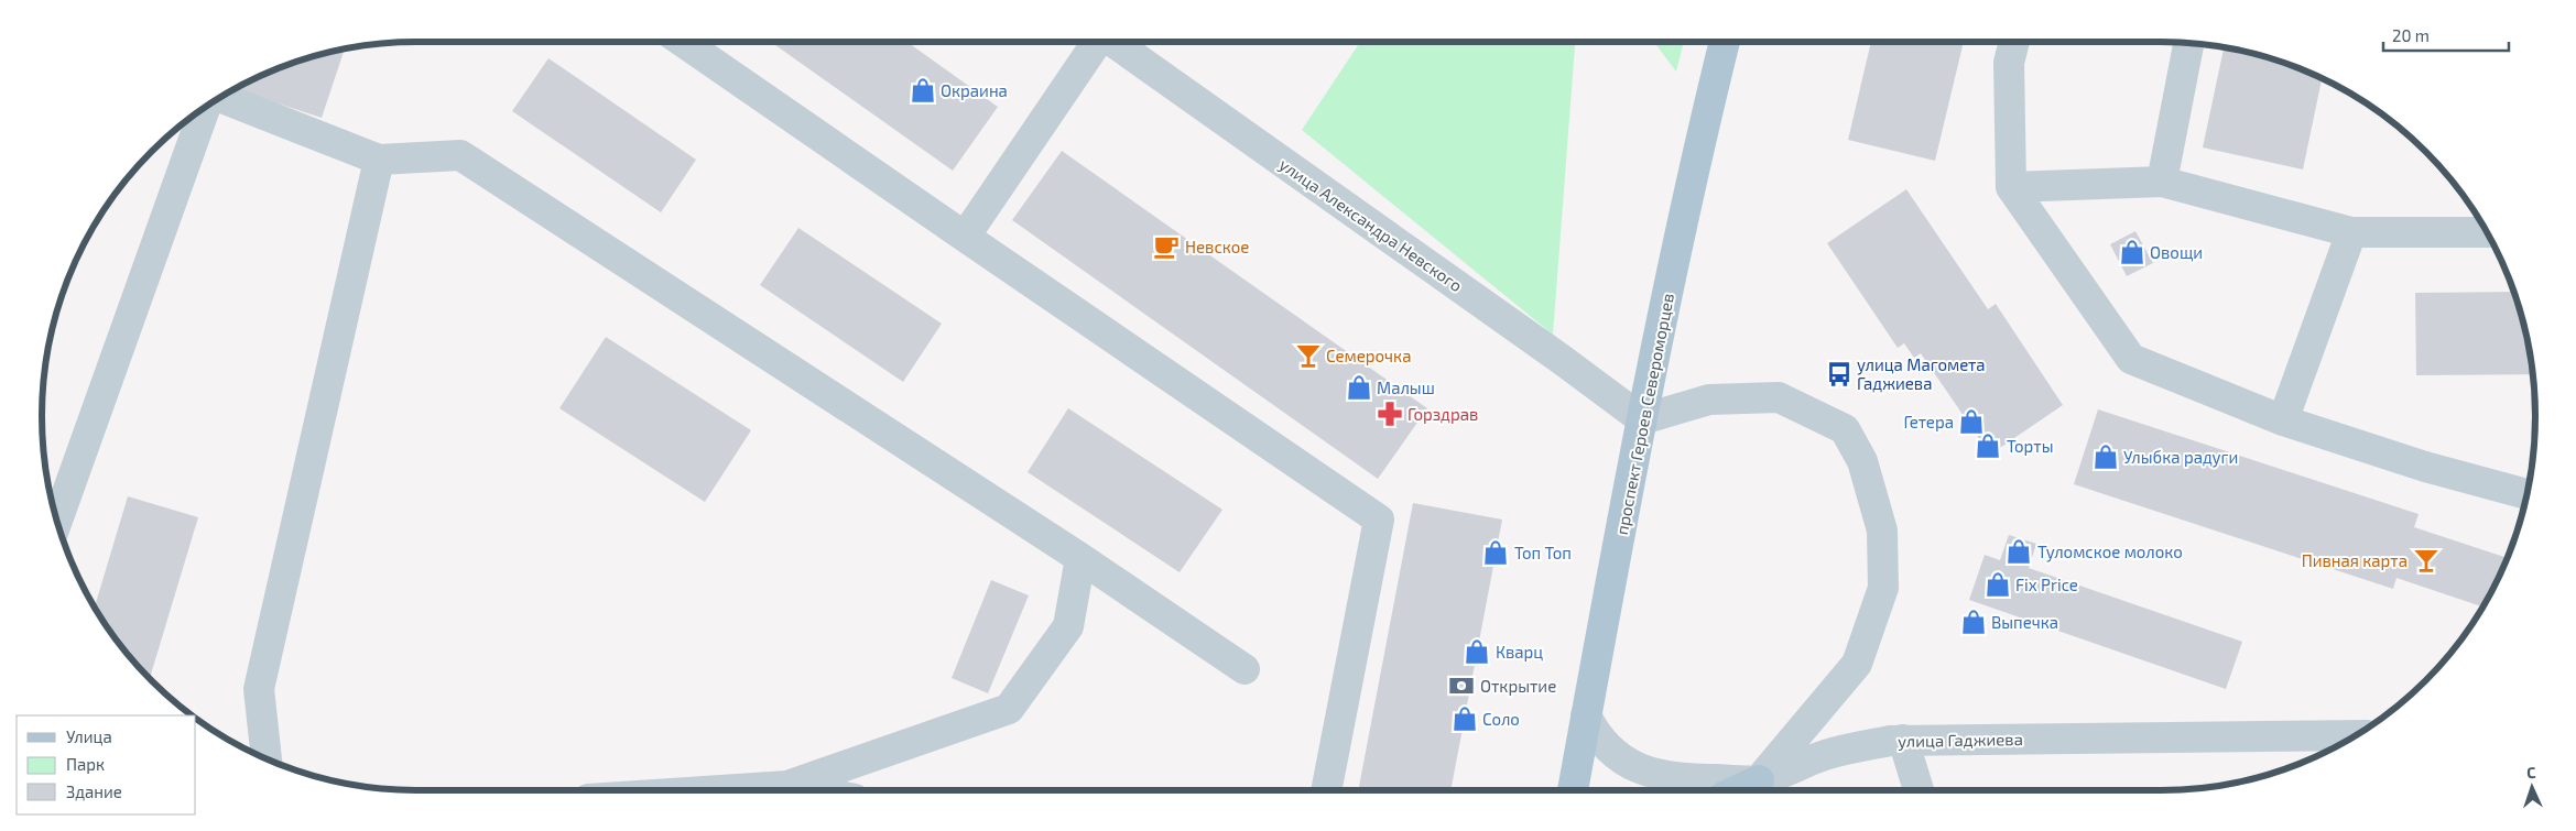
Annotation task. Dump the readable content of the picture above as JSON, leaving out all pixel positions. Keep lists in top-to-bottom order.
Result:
{
  "streets": {
    "main road": ["проспект Героев Североморцев"],
    "street": ["улица Александра Невского", "улица Гаджиева"]
  },
  "crossings": [
    ["улица Александра Невского", "проспект Героев Североморцев"],
    ["проспект Героев Североморцев", "улица Гаджиева"]
  ],
  "places": {
    "shop": [
      "Окраина",
      "Овощи",
      "Малыш",
      "Гетера",
      "Торты",
      "Улыбка радуги",
      "Туломское молоко",
      "Топ Топ",
      "Fix Price",
      "Выпечка",
      "Кварц",
      "Соло"
    ],
    "cafe": ["Невское"],
    "bar": ["Семерочка", "Пивная карта"],
    "bus stop": ["улица Магомета Гаджиева"],
    "pharmacy": ["Горздрав"],
    "bank": ["Открытие"]
  },
  "legend": ["Улица", "Парк", "Здание"],
  "scale_bar": "20 m",
  "north": "top"
}
